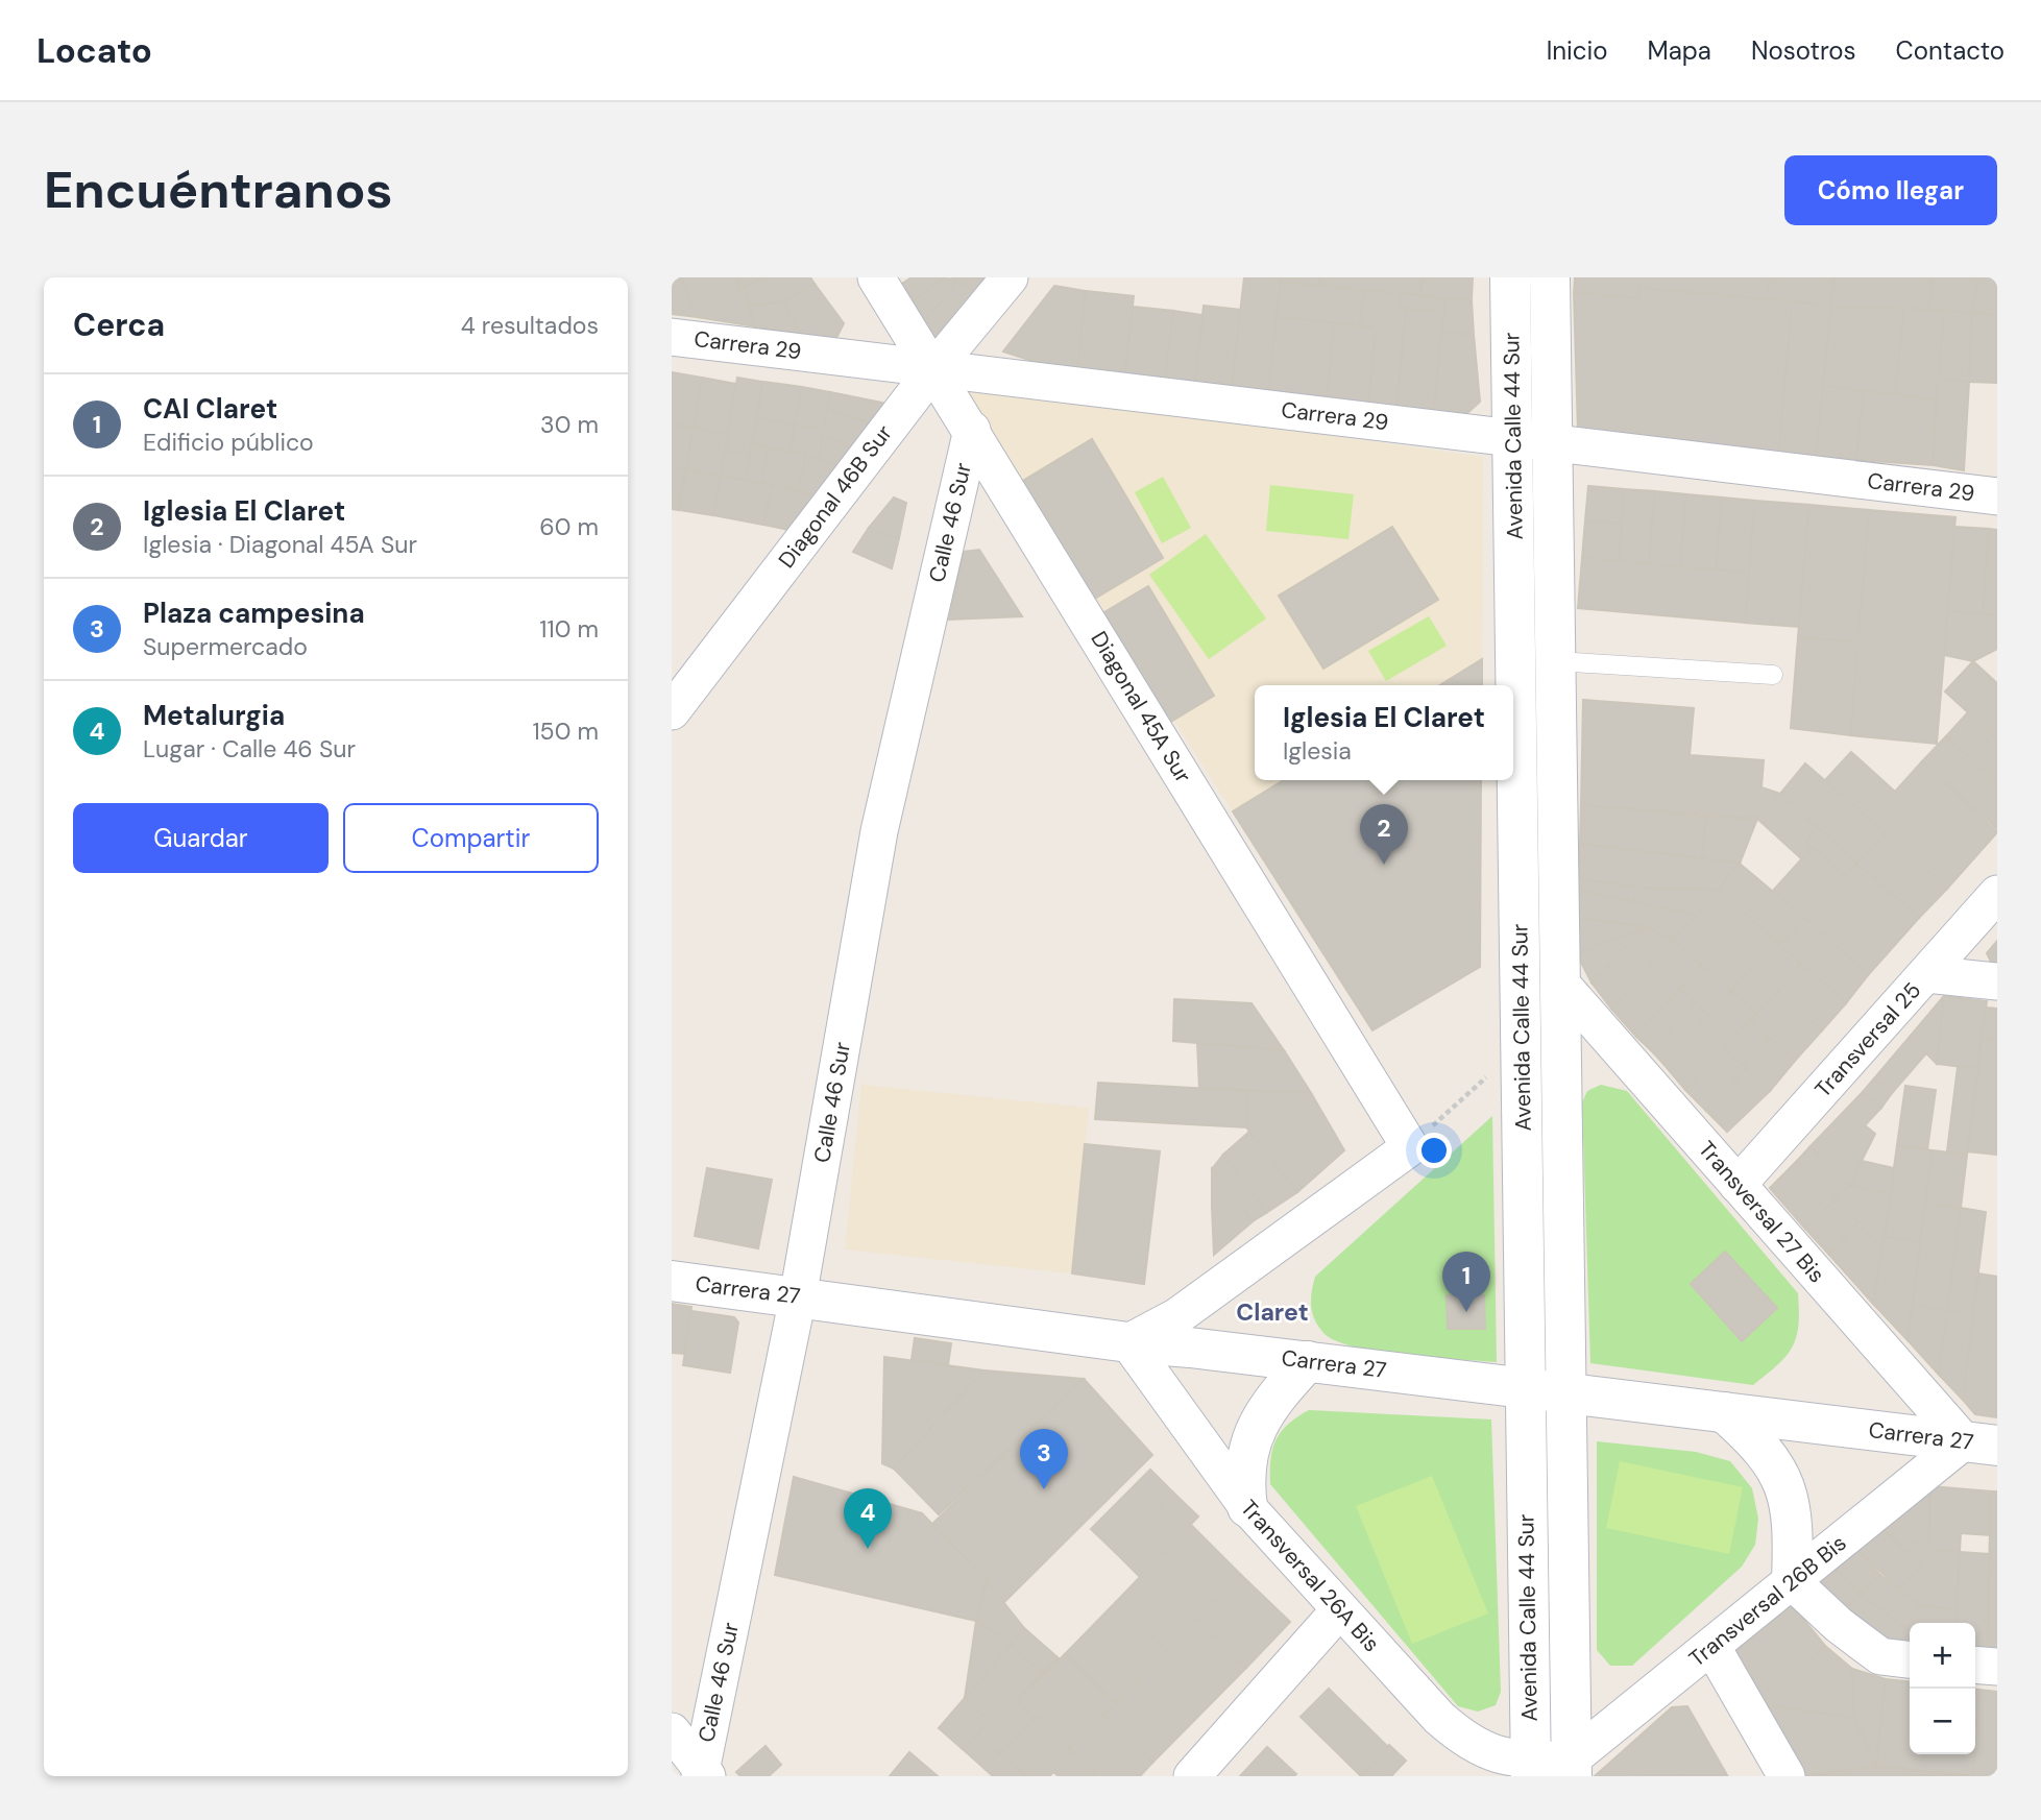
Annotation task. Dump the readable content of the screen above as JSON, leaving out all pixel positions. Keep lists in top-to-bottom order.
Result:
{
  "streets": {
    "main road": ["Avenida Calle 44 Sur", "Carrera 27"],
    "street": [
      "Carrera 29",
      "Diagonal 46B Sur",
      "Calle 46 Sur",
      "Diagonal 45A Sur",
      "Transversal 25",
      "Transversal 27 Bis",
      "Transversal 26A Bis",
      "Transversal 26B Bis"
    ]
  },
  "crossings": [
    ["Carrera 29", "Avenida Calle 44 Sur"],
    ["Carrera 29", "Diagonal 46B Sur"],
    ["Carrera 29", "Diagonal 45A Sur"],
    ["Avenida Calle 44 Sur", "Transversal 27 Bis"],
    ["Avenida Calle 44 Sur", "Carrera 27"],
    ["Avenida Calle 44 Sur", "Transversal 26A Bis"],
    ["Avenida Calle 44 Sur", "Transversal 26B Bis"],
    ["Diagonal 46B Sur", "Diagonal 45A Sur"],
    ["Calle 46 Sur", "Diagonal 45A Sur"],
    ["Calle 46 Sur", "Carrera 27"],
    ["Transversal 25", "Transversal 27 Bis"],
    ["Transversal 27 Bis", "Carrera 27"],
    ["Transversal 27 Bis", "Transversal 26B Bis"],
    ["Carrera 27", "Transversal 26A Bis"],
    ["Carrera 27", "Transversal 26B Bis"],
    ["Transversal 26A Bis", "Transversal 26B Bis"]
  ],
  "districts": ["Claret"],
  "page": {
    "header": "Locato",
    "nav": [
      "Inicio",
      "Mapa",
      "Nosotros",
      "Contacto"
    ],
    "buttons": [
      "Cómo llegar",
      ["Guardar", "Compartir"]
    ],
    "title": "Encuéntranos",
    "heading": ["Cerca", "4 resultados"],
    "list": [
      {
        "mark": "1",
        "name": "CAI Claret",
        "note": "Edificio público",
        "value": "30 m"
      },
      {
        "mark": "2",
        "name": "Iglesia El Claret",
        "note": "Iglesia · Diagonal 45A Sur",
        "value": "60 m"
      },
      {
        "mark": "3",
        "name": "Plaza campesina",
        "note": "Supermercado",
        "value": "110 m"
      },
      {
        "mark": "4",
        "name": "Metalurgia",
        "note": "Lugar · Calle 46 Sur",
        "value": "150 m"
      }
    ],
    "popup": ["Iglesia El Claret", "Iglesia"],
    "pins": [
      "2",
      "1",
      "3",
      "4"
    ],
    "map_buttons": ["+", "−"]
  }
}
